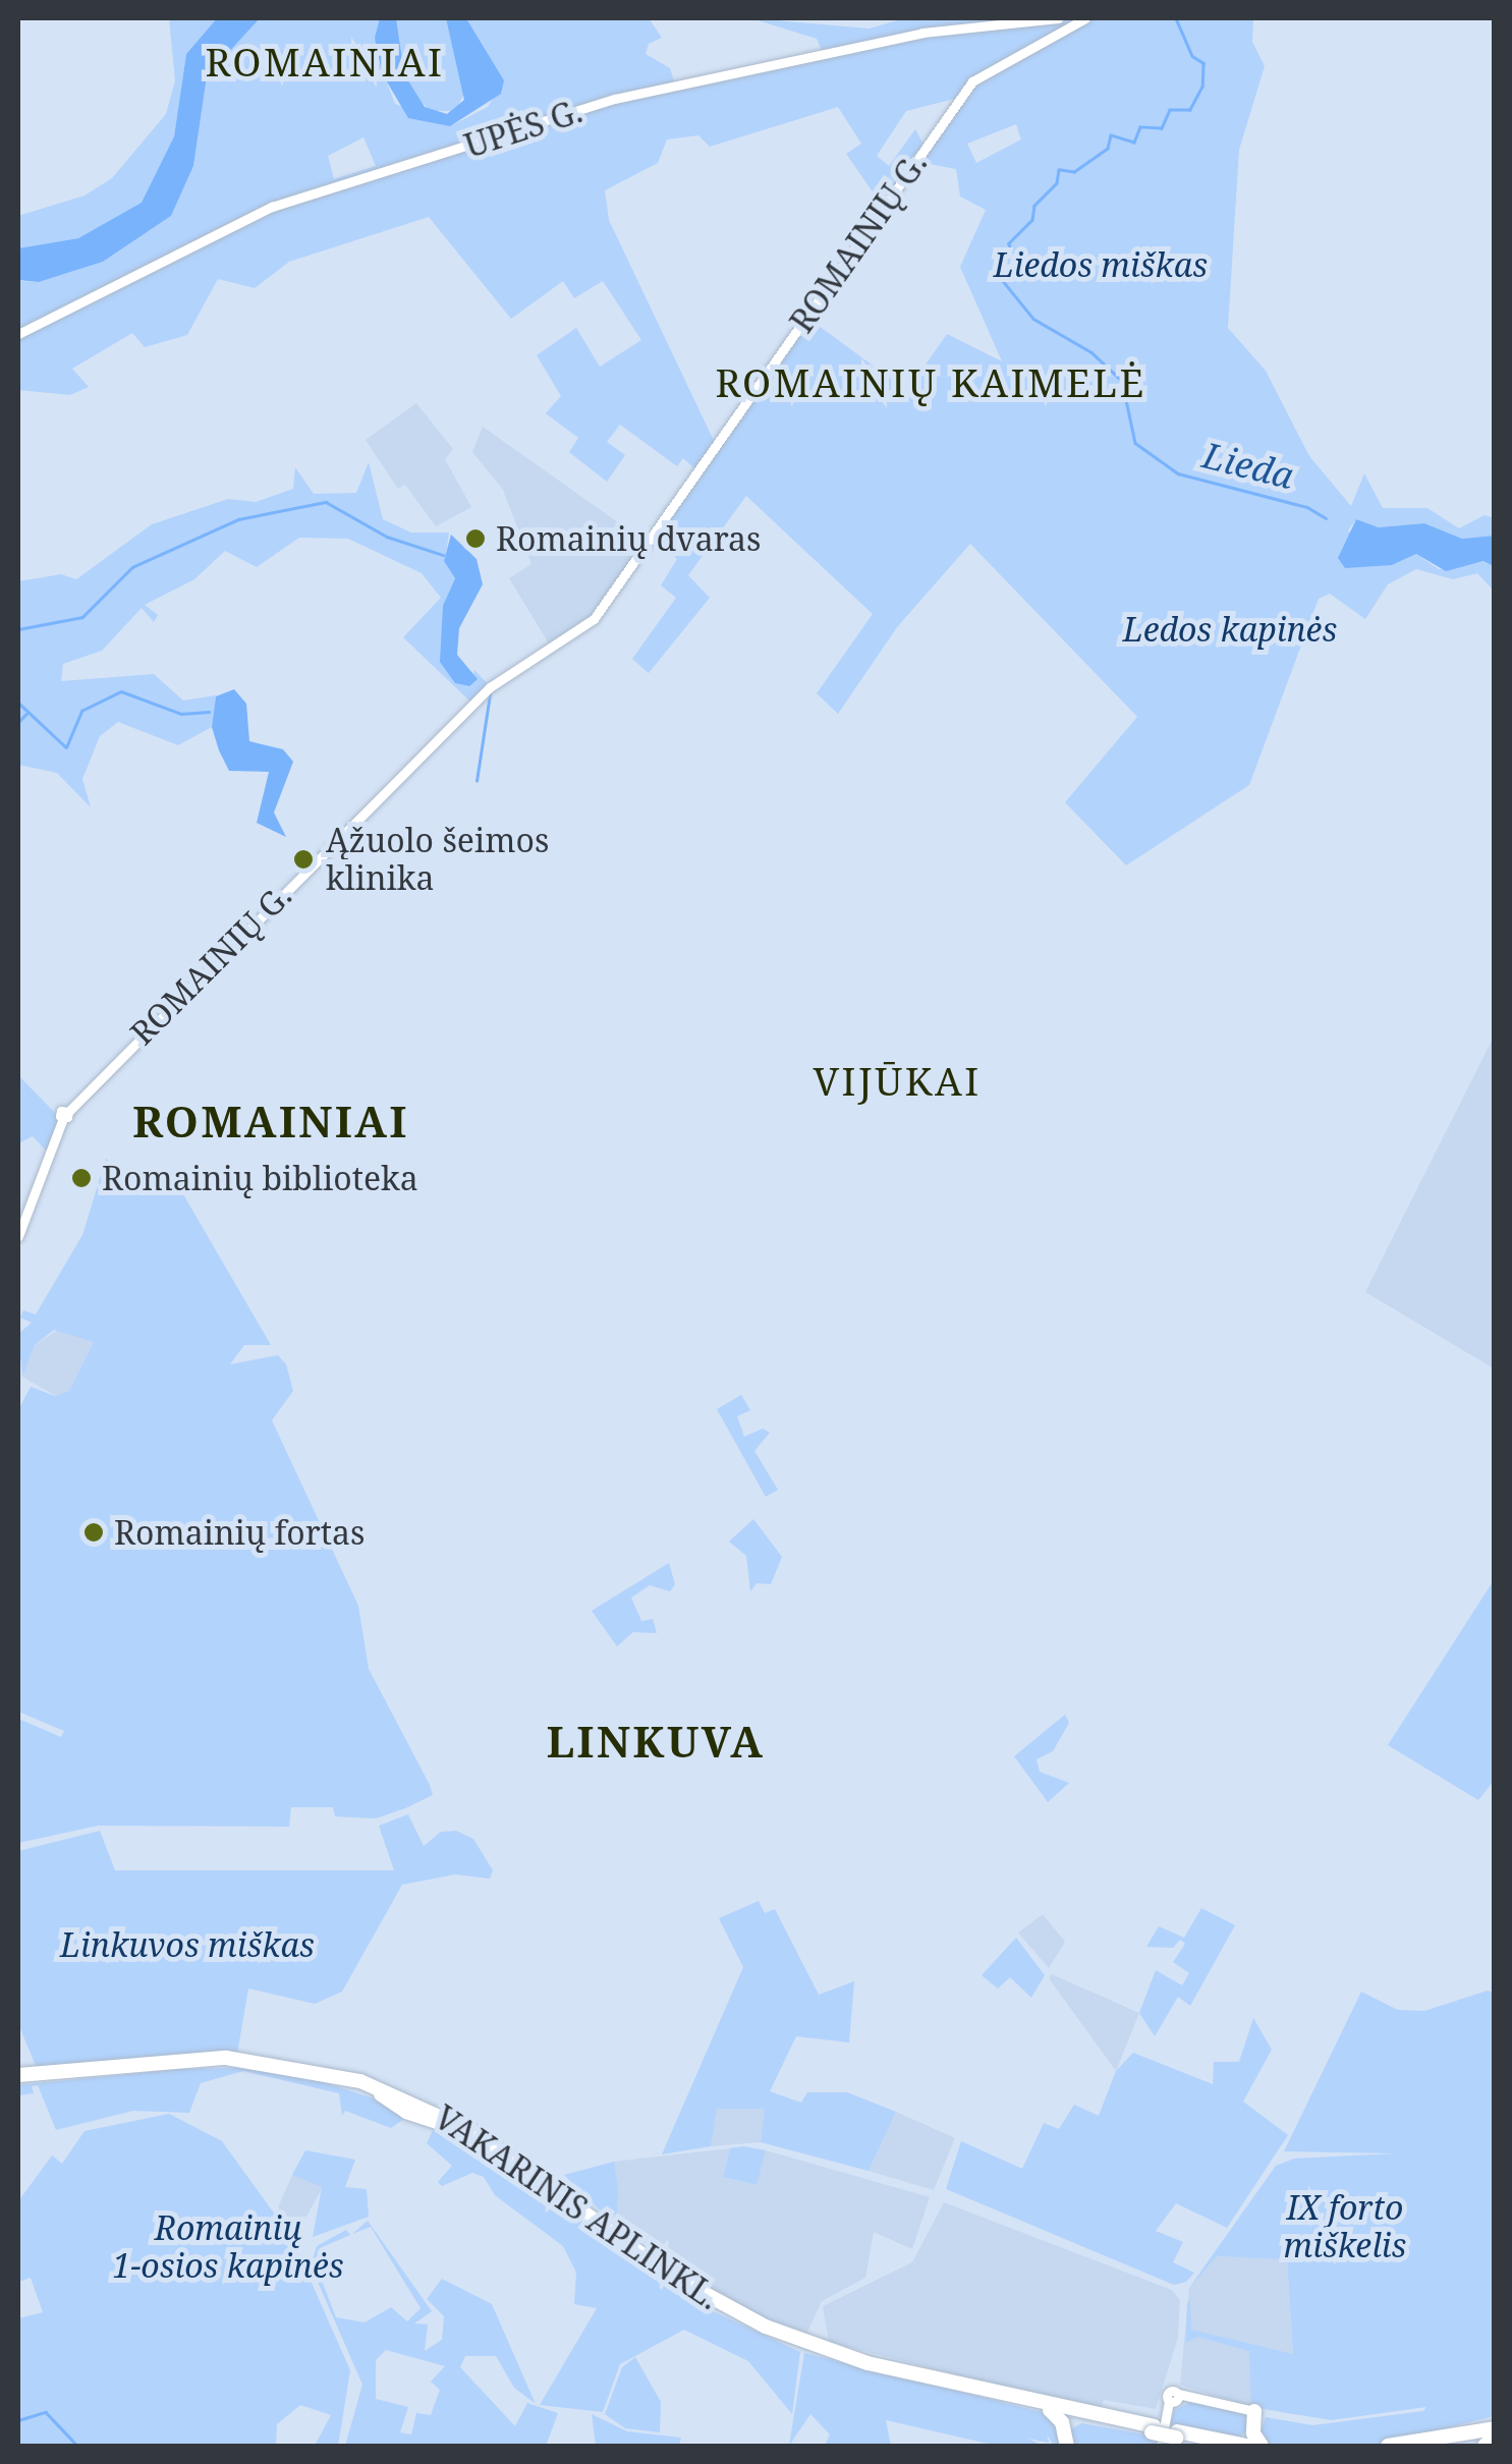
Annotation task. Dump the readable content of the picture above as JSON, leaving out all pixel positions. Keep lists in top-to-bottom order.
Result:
{
  "streets": {
    "highway": ["VAKARINIS APLINKL."],
    "main road": ["UPĖS G.", "ROMAINIŲ G."]
  },
  "districts": [
    "ROMAINIAI",
    "ROMAINIŲ KAIMELĖ",
    "VIJŪKAI",
    "ROMAINIAI",
    "LINKUVA"
  ],
  "water": ["Lieda"],
  "parks": [
    "Liedos miškas",
    "Ledos kapinės",
    "Linkuvos miškas",
    "IX forto miškelis",
    "Romainių 1-osios kapinės"
  ],
  "places": [
    "Romainių dvaras",
    "Ąžuolo šeimos klinika",
    "Romainių biblioteka",
    "Romainių fortas"
  ]
}
